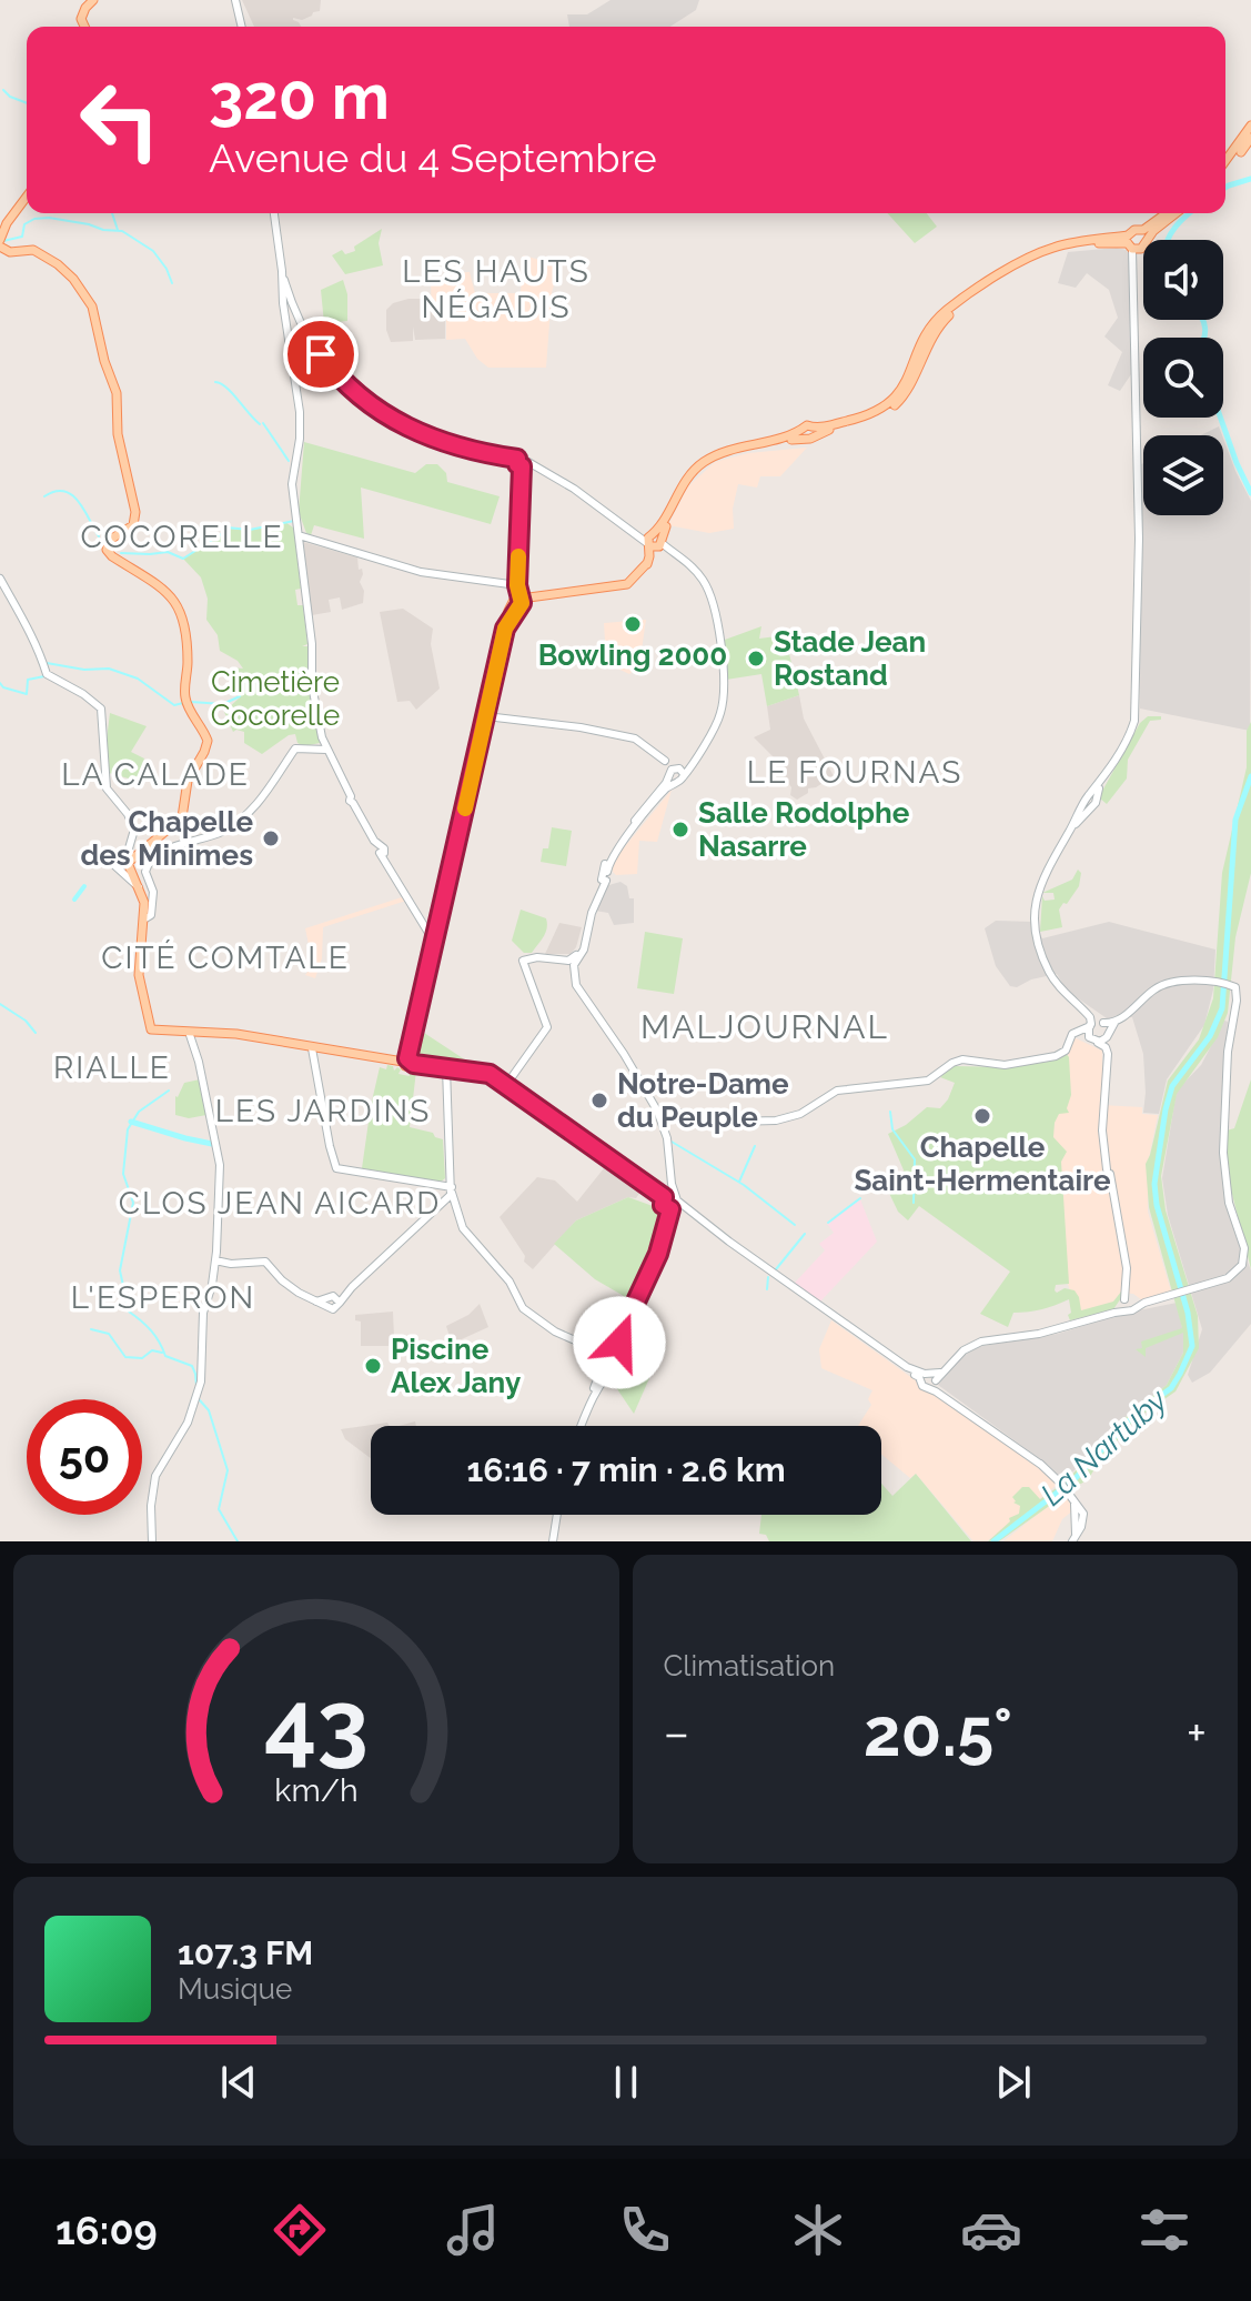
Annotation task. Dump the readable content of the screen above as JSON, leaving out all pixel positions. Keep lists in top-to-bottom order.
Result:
{
  "districts": [
    "LES HAUTS NÉGADIS",
    "COCORELLE",
    "LE FOURNAS",
    "LA CALADE",
    "CITÉ COMTALE",
    "MALJOURNAL",
    "RIALLE",
    "LES JARDINS",
    "CLOS JEAN AICARD",
    "L'ESPERON"
  ],
  "water": ["La Nartuby"],
  "parks": ["Cimetière Cocorelle"],
  "places": [
    "Bowling 2000",
    "Stade Jean Rostand",
    "Salle Rodolphe Nasarre",
    "Chapelle des Minimes",
    "Notre-Dame du Peuple",
    "Chapelle Saint-Hermentaire",
    "Piscine Alex Jany"
  ],
  "page": {
    "turn": ["320 m", "Avenue du 4 Septembre"],
    "limit": "50",
    "trip": "16:16 · 7 min · 2.6 km",
    "tile": "Climatisation",
    "heat": ["−", "20.5°", "+"],
    "song": ["107.3 FM", "Musique"],
    "tabs": "16:09",
    "gauge": ["43", "km/h"]
  }
}
